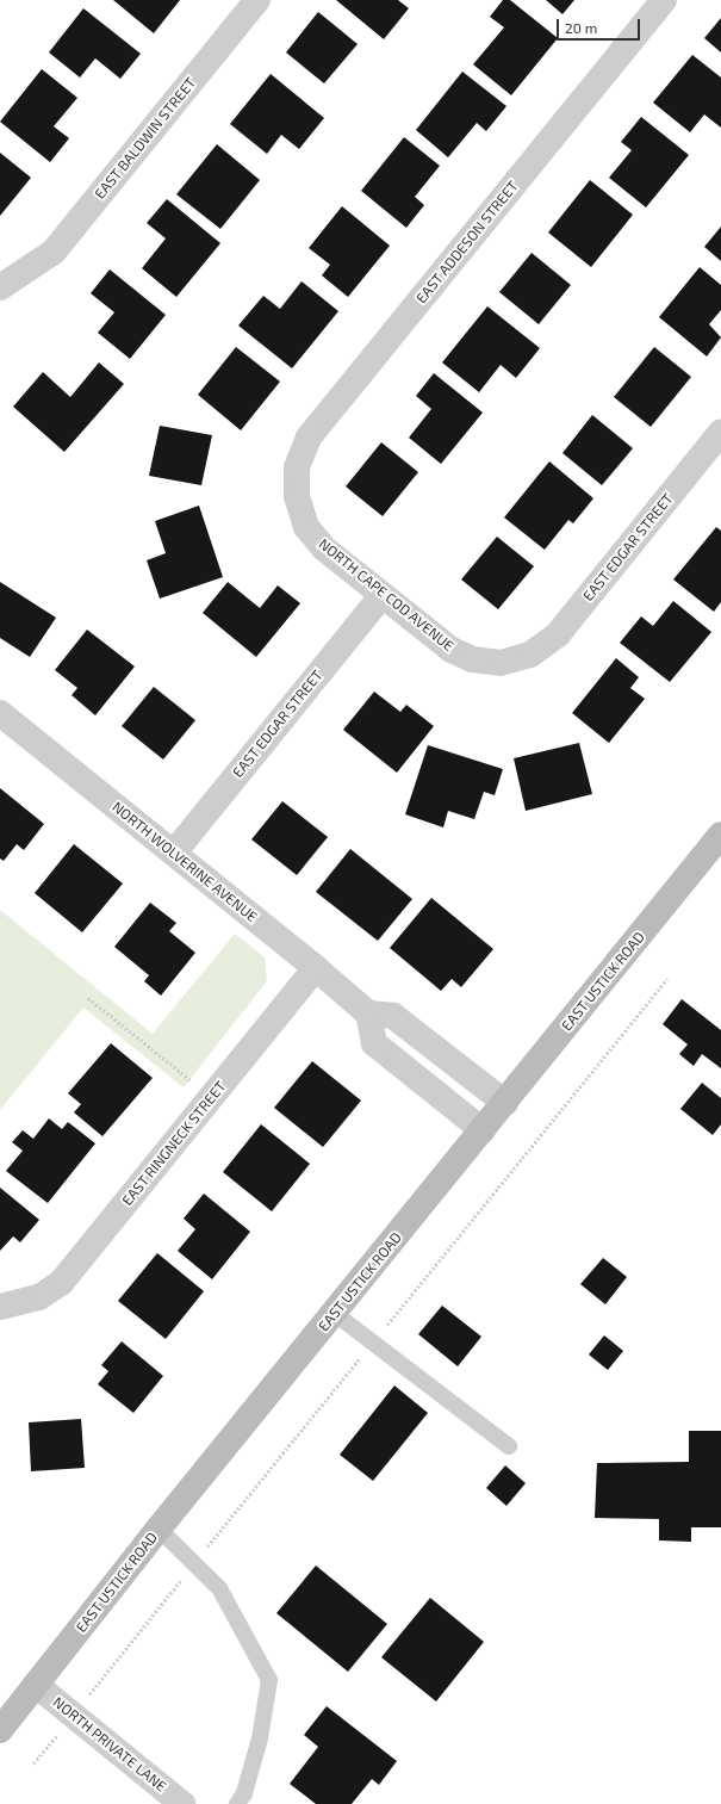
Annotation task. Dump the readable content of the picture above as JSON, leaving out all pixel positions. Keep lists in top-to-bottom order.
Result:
{
  "streets": {
    "main road": ["EAST USTICK ROAD"],
    "street": [
      "EAST BALDWIN STREET",
      "EAST ADDESON STREET",
      "EAST EDGAR STREET",
      "NORTH CAPE COD AVENUE",
      "NORTH WOLVERINE AVENUE",
      "EAST RINGNECK STREET",
      "NORTH PRIVATE LANE"
    ]
  },
  "crossings": [
    ["EAST ADDESON STREET", "NORTH CAPE COD AVENUE"],
    ["EAST EDGAR STREET", "NORTH CAPE COD AVENUE"],
    ["EAST EDGAR STREET", "NORTH WOLVERINE AVENUE"],
    ["NORTH WOLVERINE AVENUE", "EAST RINGNECK STREET"],
    ["EAST USTICK ROAD", "NORTH PRIVATE LANE"]
  ],
  "scale_bar": "20 m"
}
